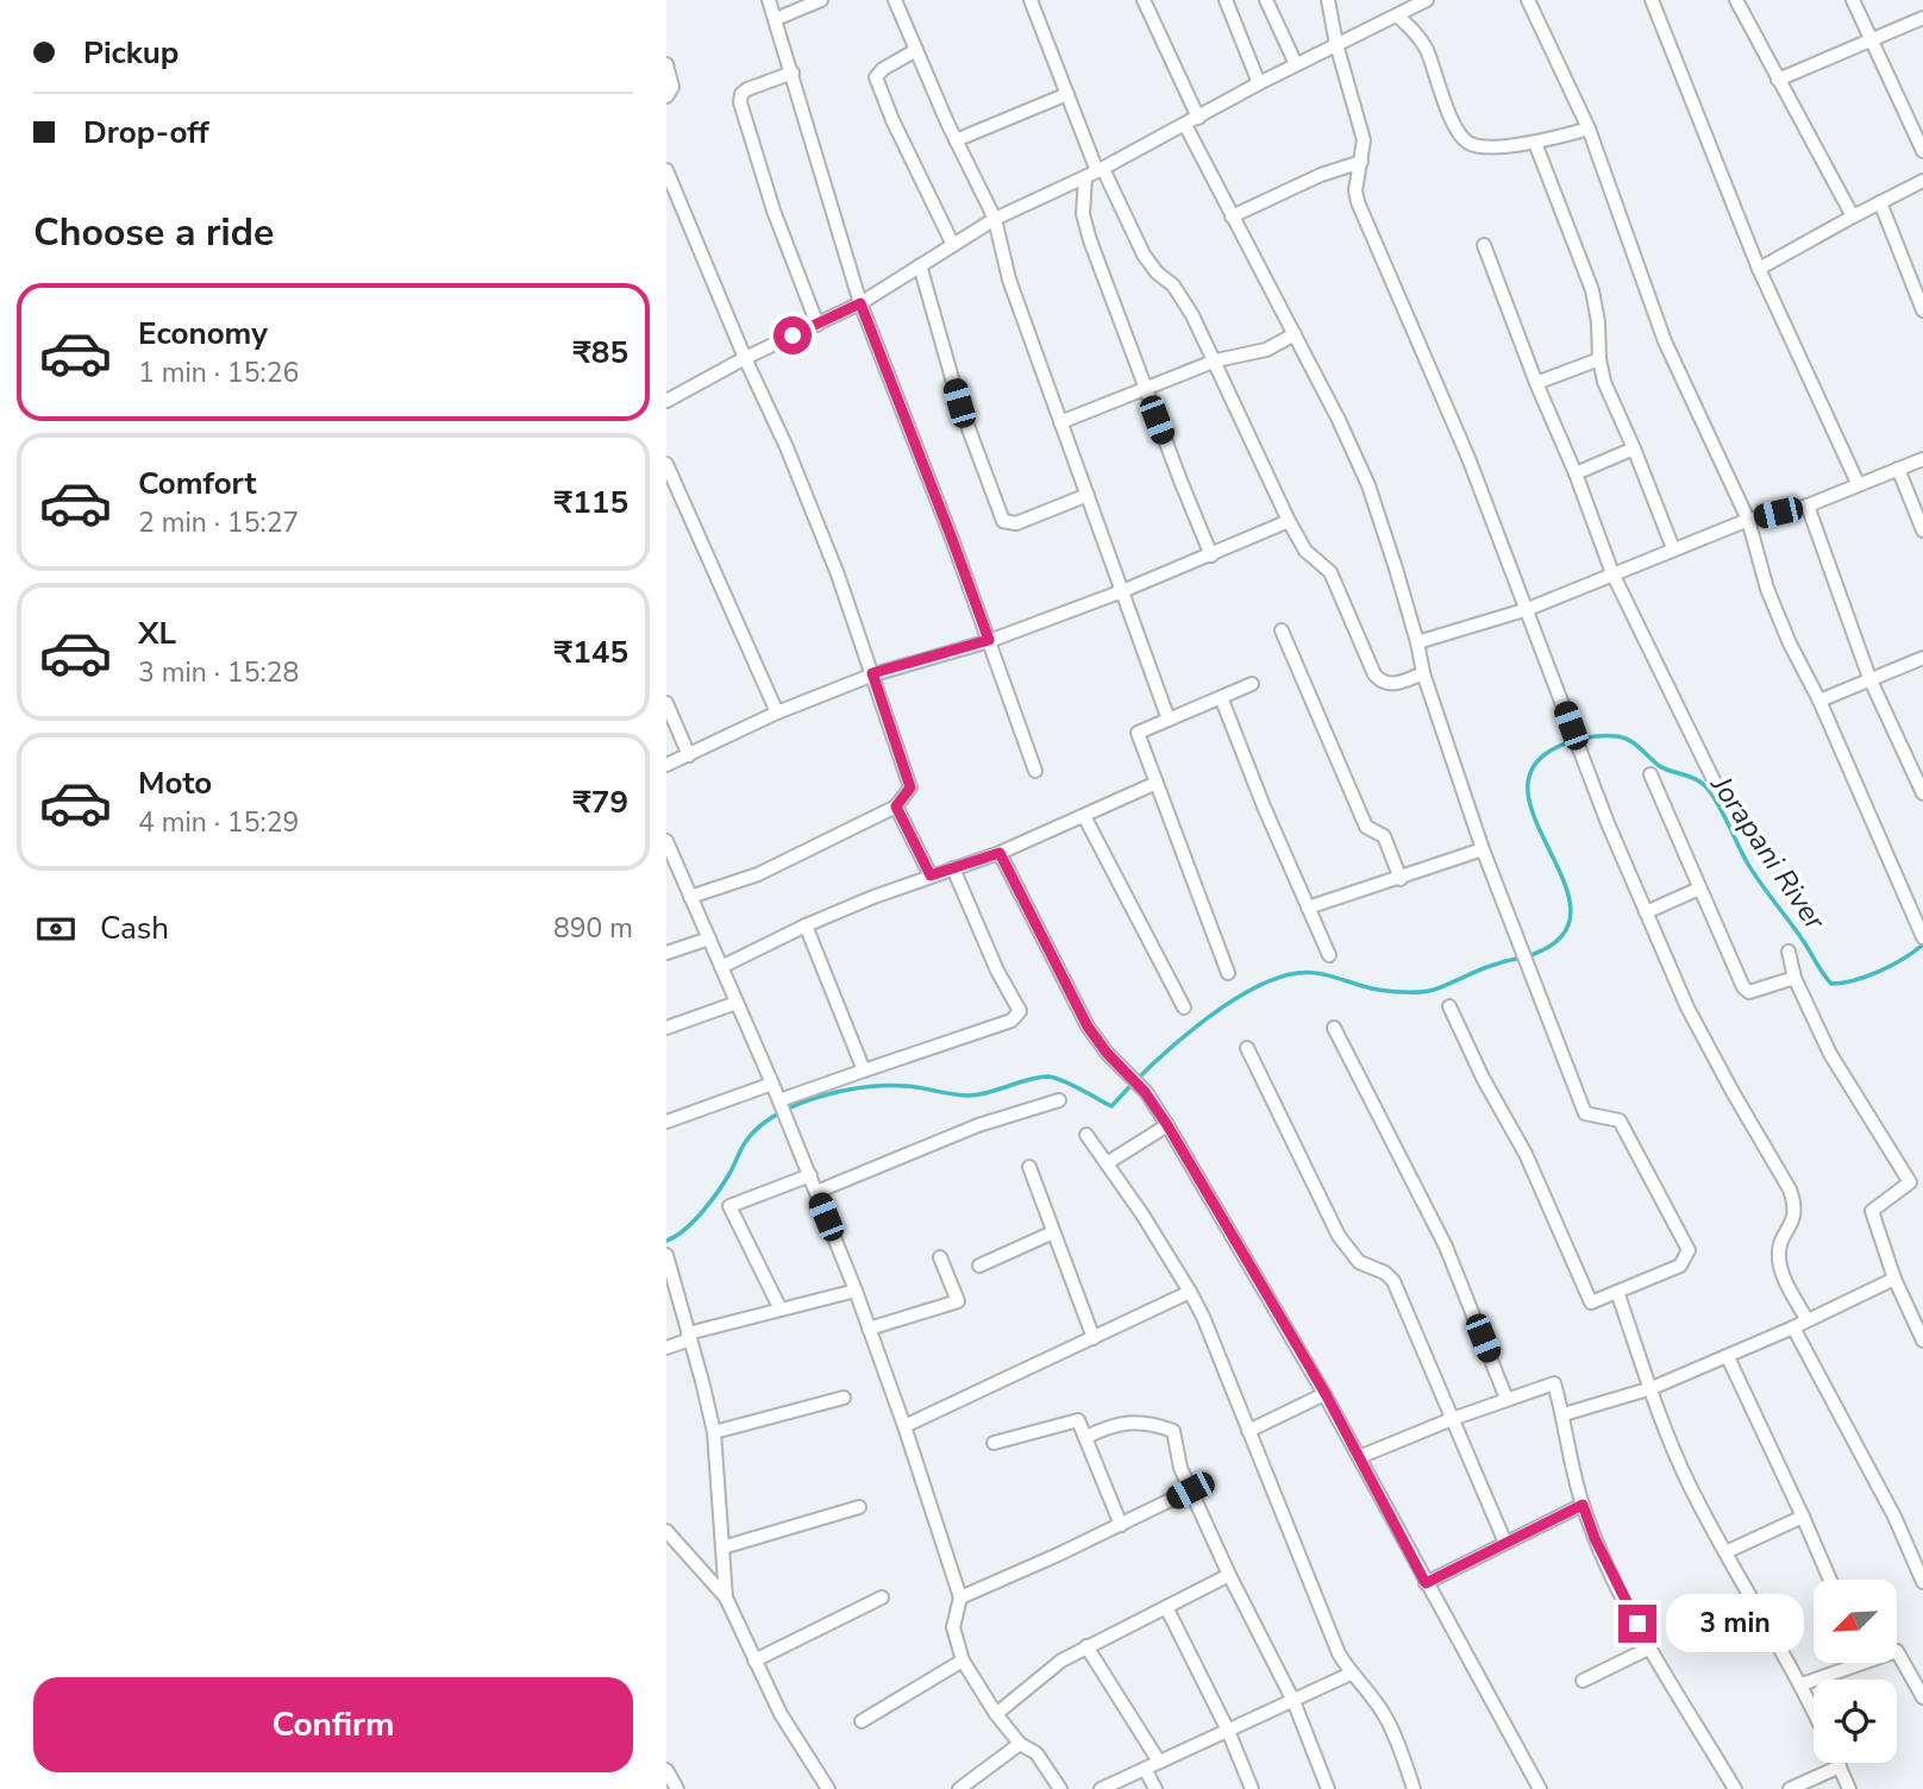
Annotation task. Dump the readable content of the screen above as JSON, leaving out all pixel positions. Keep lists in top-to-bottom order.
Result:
{
  "water": ["Jorapani River"],
  "north": "bottom left",
  "page": {
    "banner": ["Pickup", "Drop-off"],
    "heading": "Choose a ride",
    "list": [
      {
        "name": "Economy",
        "note": "1 min · 15:26",
        "value": "₹85"
      },
      {
        "name": "Comfort",
        "note": "2 min · 15:27",
        "value": "₹115"
      },
      {
        "name": "XL",
        "note": "3 min · 15:28",
        "value": "₹145"
      },
      {
        "name": "Moto",
        "note": "4 min · 15:29",
        "value": "₹79"
      }
    ],
    "pay": ["Cash", "890 m"],
    "bubble": "3 min",
    "buttons": "Confirm"
  }
}
